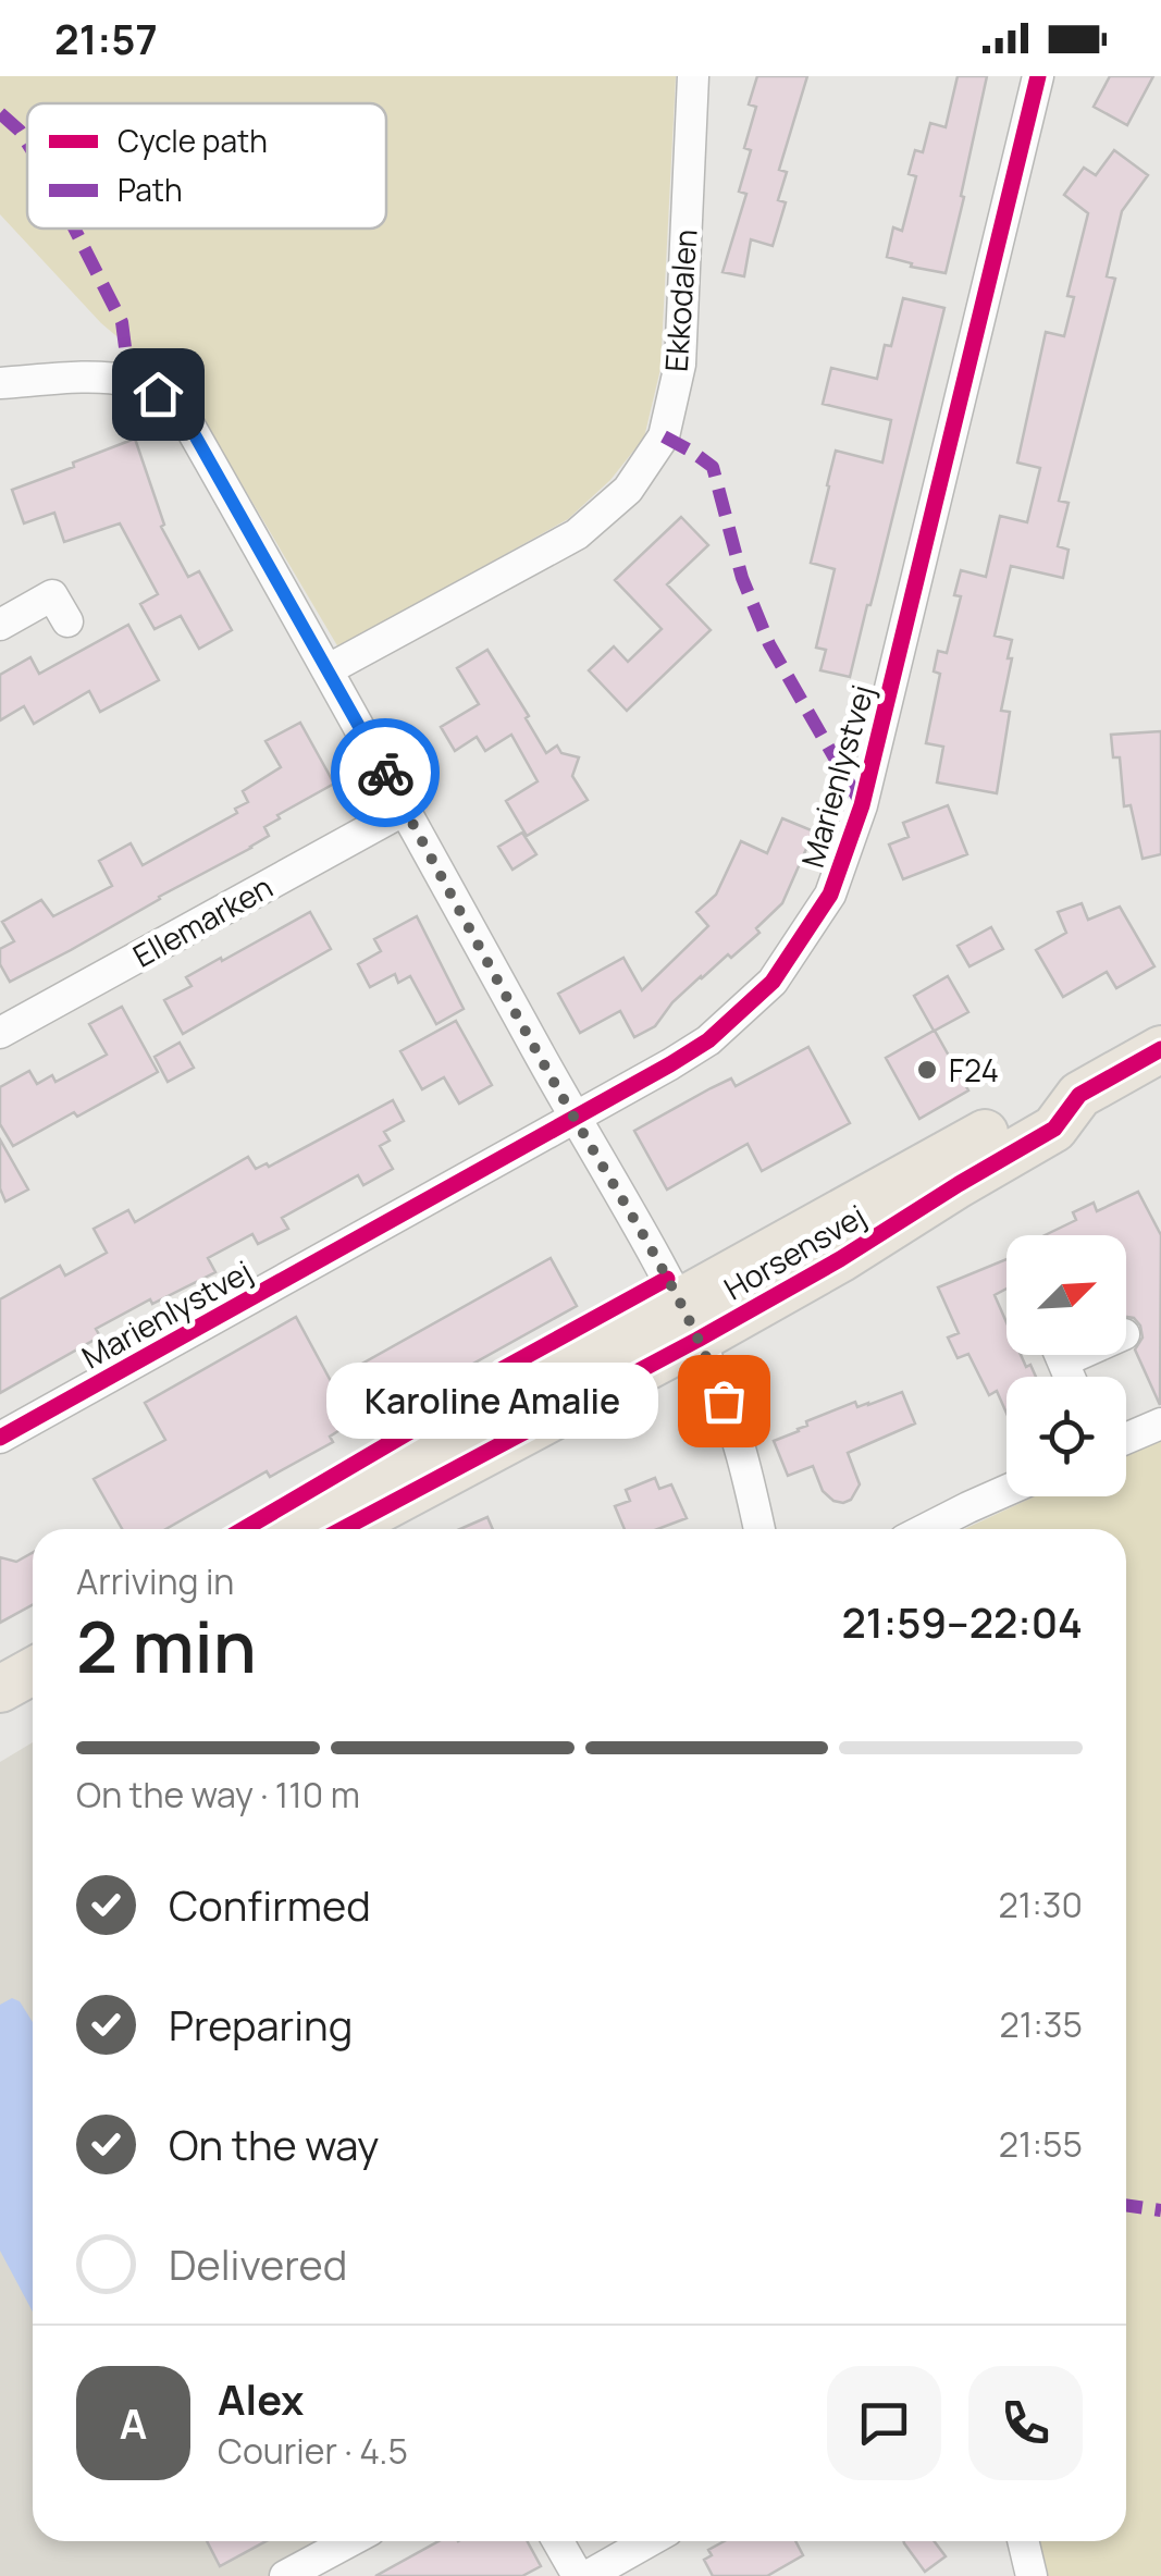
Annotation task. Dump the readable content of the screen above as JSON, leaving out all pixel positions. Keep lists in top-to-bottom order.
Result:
{
  "streets": {
    "main road": ["Horsensvej"],
    "street": ["Ekkodalen", "Marienlystvej", "Ellemarken"]
  },
  "places": ["F24", "Karoline Amalie"],
  "legend": ["Cycle path", "Path"],
  "north": "top right",
  "page": {
    "status": "21:57",
    "bubble": "Karoline Amalie",
    "heading": ["2 min", "Arriving in", "21:59–22:04"],
    "panel": ["Alex", "Courier · 4.5"],
    "bar": "On the way · 110 m",
    "list": [
      ["Confirmed", "21:30"],
      ["Preparing", "21:35"],
      ["On the way", "21:55"],
      "Delivered"
    ],
    "round": "A"
  }
}
